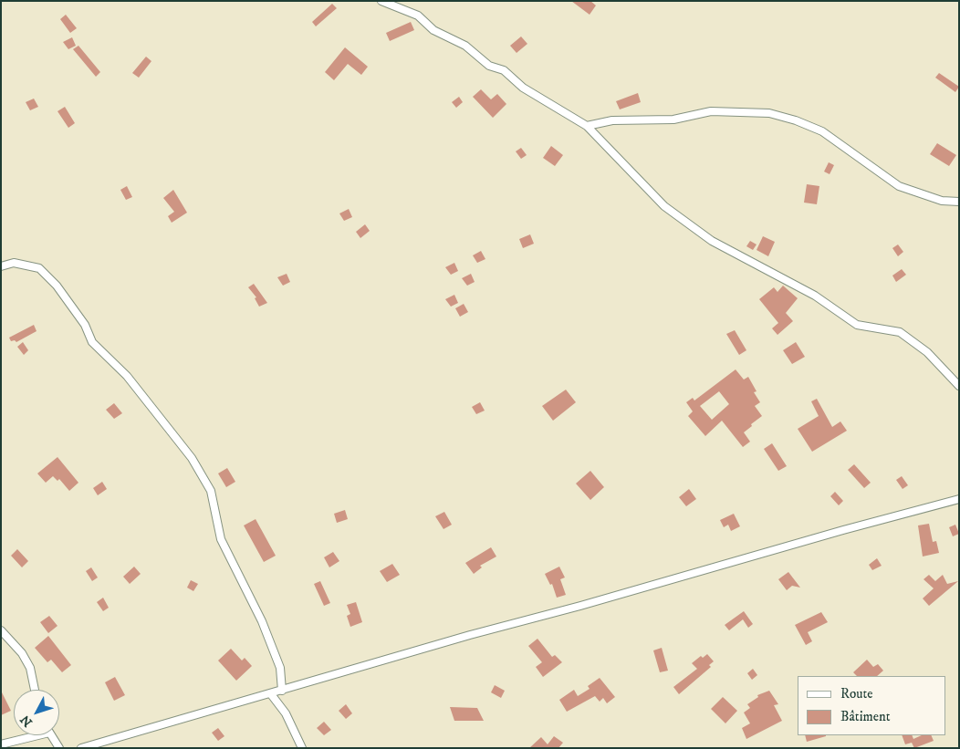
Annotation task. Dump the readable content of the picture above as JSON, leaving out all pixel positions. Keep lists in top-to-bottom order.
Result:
{
  "legend": ["Route", "Bâtiment"],
  "north": "bottom left"
}
